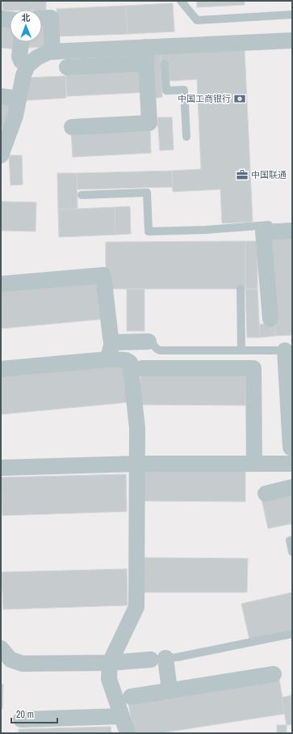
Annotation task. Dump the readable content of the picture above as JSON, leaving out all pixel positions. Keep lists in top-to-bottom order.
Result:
{
  "places": {
    "bank": ["中国工商银行"],
    "office": ["中国联通"]
  },
  "scale_bar": "20 m",
  "north": "top"
}
